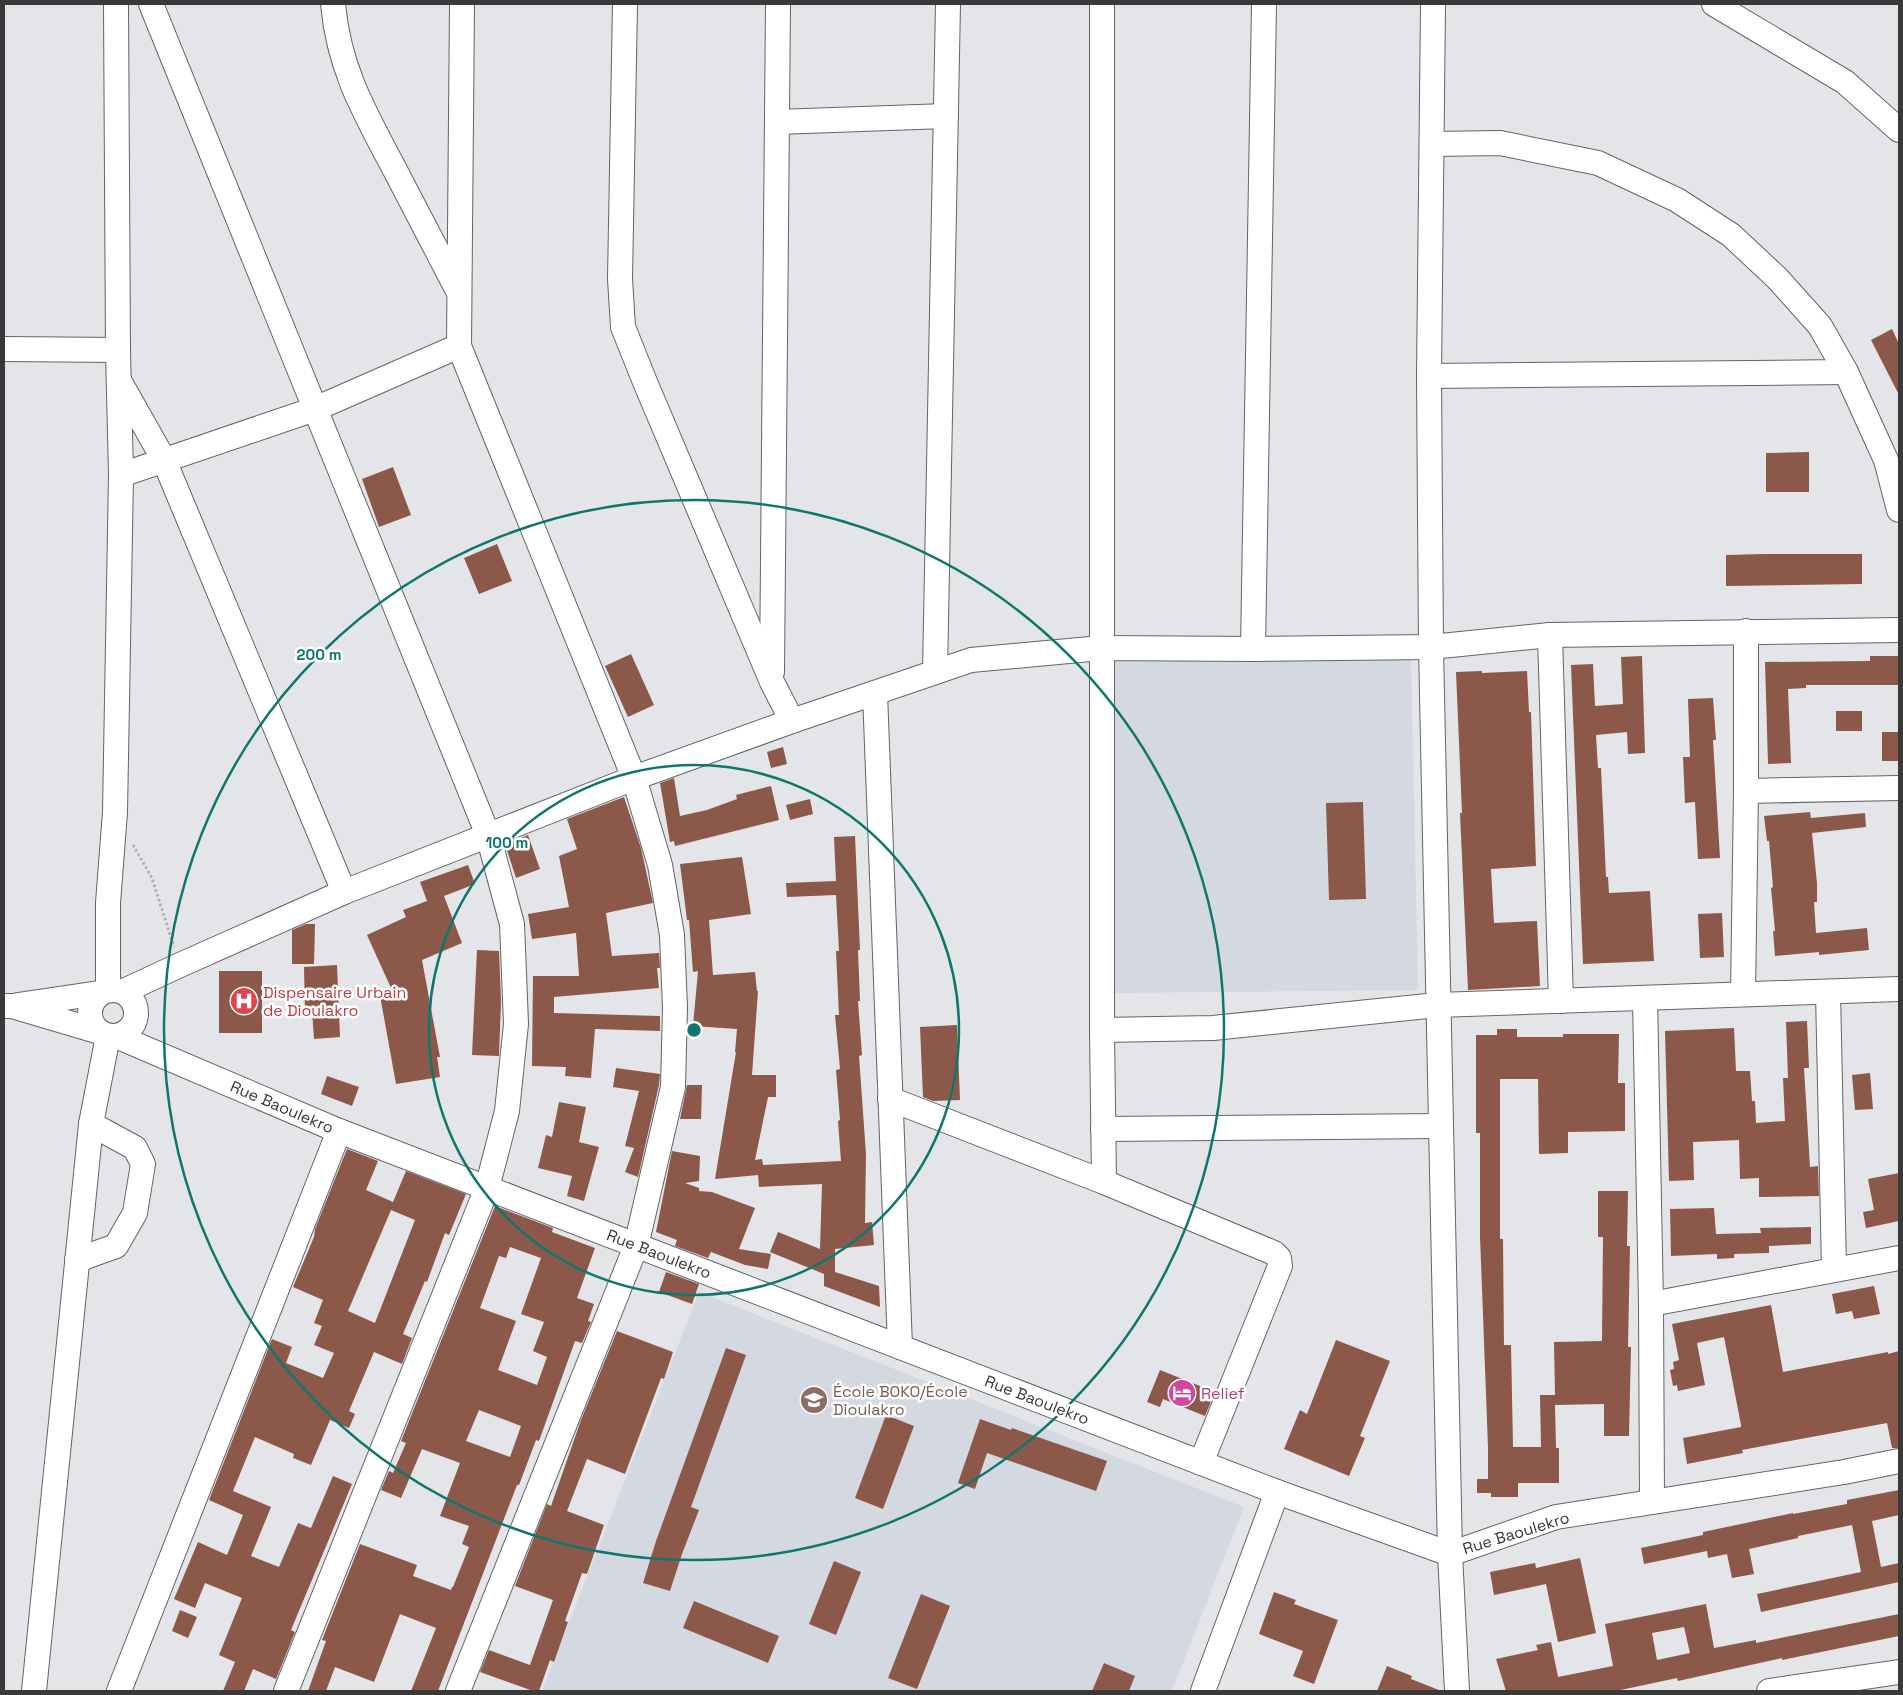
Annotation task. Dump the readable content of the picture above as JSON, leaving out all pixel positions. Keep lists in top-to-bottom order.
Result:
{
  "streets": {
    "street": ["Rue Baoulekro"]
  },
  "places": {
    "hospital": ["Dispensaire Urbain de Dioulakro"],
    "hotel": ["Relief"],
    "school or university": ["École BOKO/École Dioulakro"]
  },
  "rings": ["200 m", "100 m"]
}
